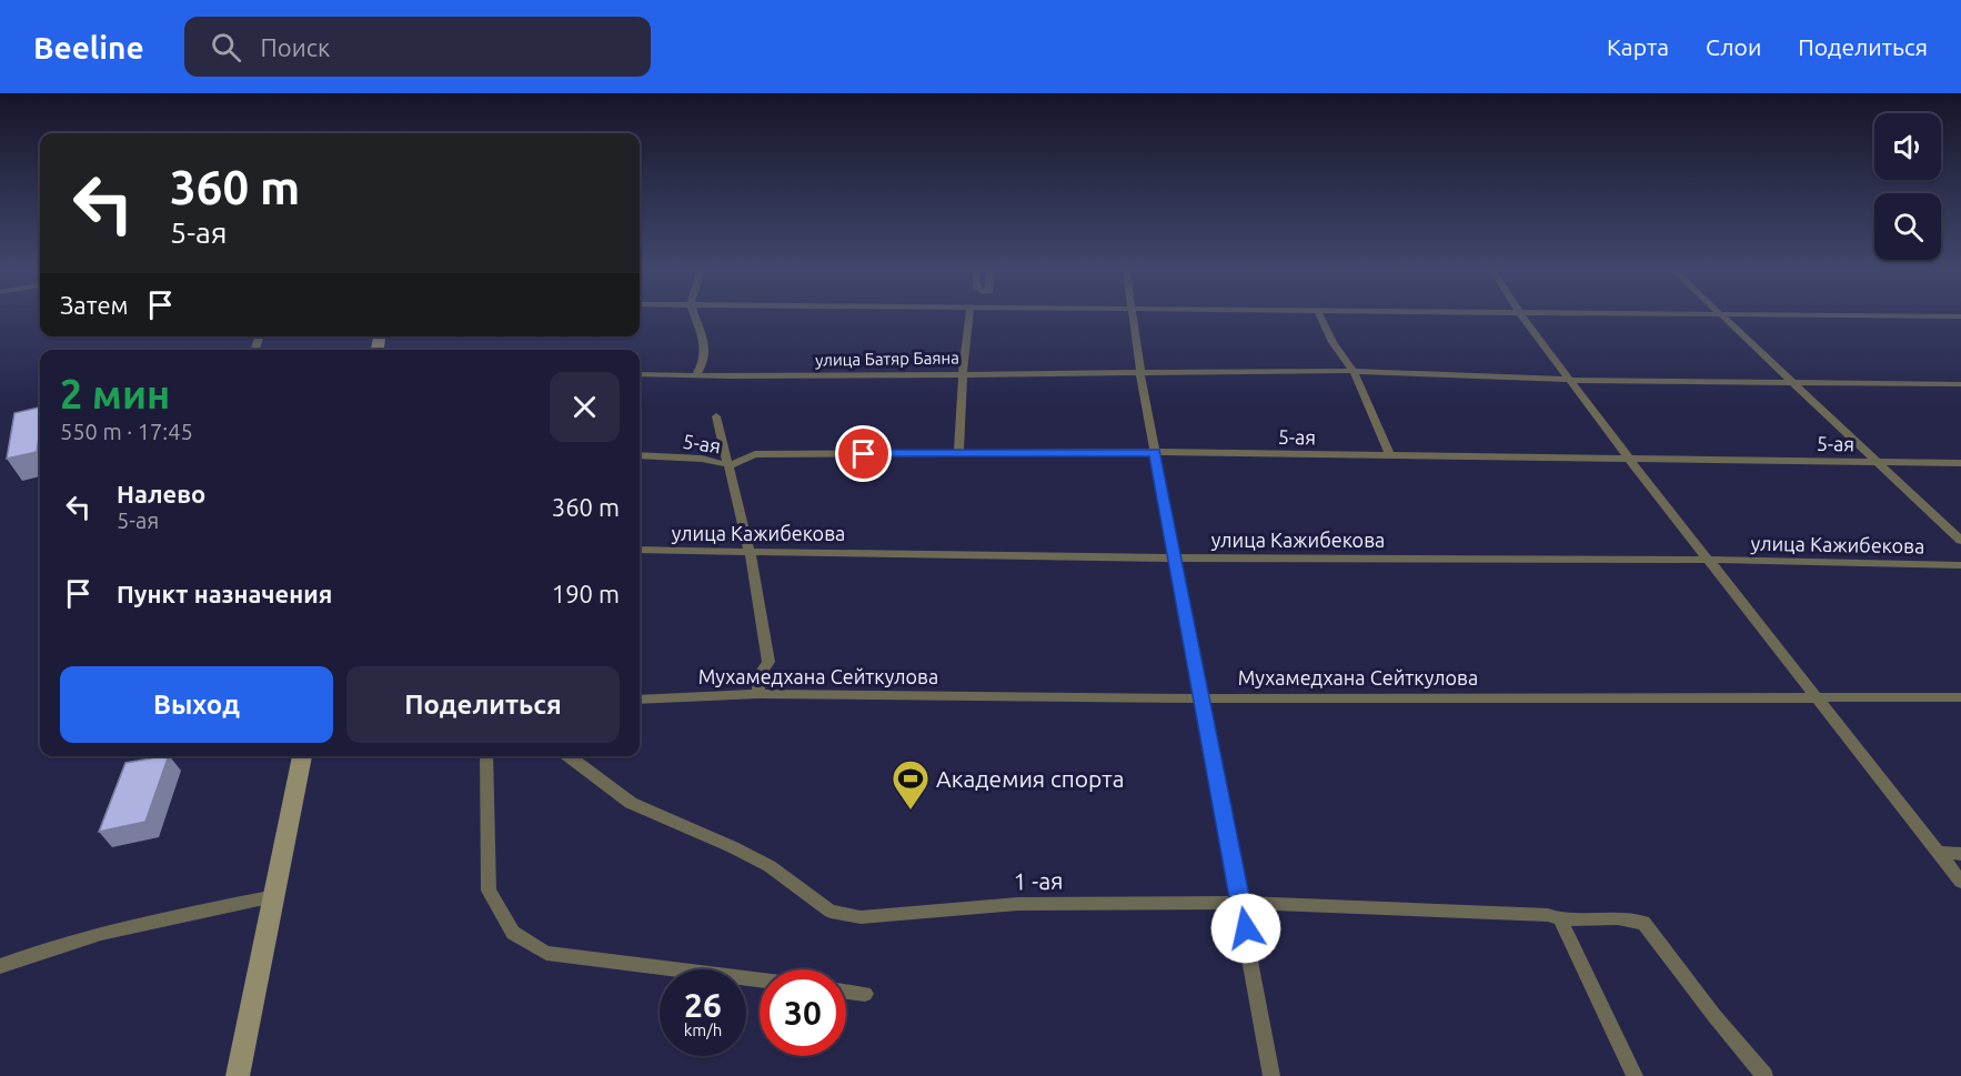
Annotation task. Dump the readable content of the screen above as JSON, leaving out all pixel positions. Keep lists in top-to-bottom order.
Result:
{
  "streets": {
    "street": [
      "улица Батяр Баяна",
      "5-ая",
      "улица Кажибекова",
      "Мухамедхана Сейткулова",
      "1 -ая"
    ]
  },
  "places": {
    "sports": ["Академия спорта"]
  },
  "page": {
    "header": "Beeline",
    "search": "Поиск",
    "nav": ["Карта", "Слои", "Поделиться"],
    "turn": ["360 m", "5-ая"],
    "then": "Затем",
    "heading": ["2 мин", "550 m · 17:45"],
    "list": [
      {
        "name": "Налево",
        "note": "5-ая",
        "value": "360 m"
      },
      {
        "name": "Пункт назначения",
        "value": "190 m"
      }
    ],
    "buttons": ["Выход", "Поделиться"],
    "speed": "26 km/h",
    "limit": "30"
  }
}
